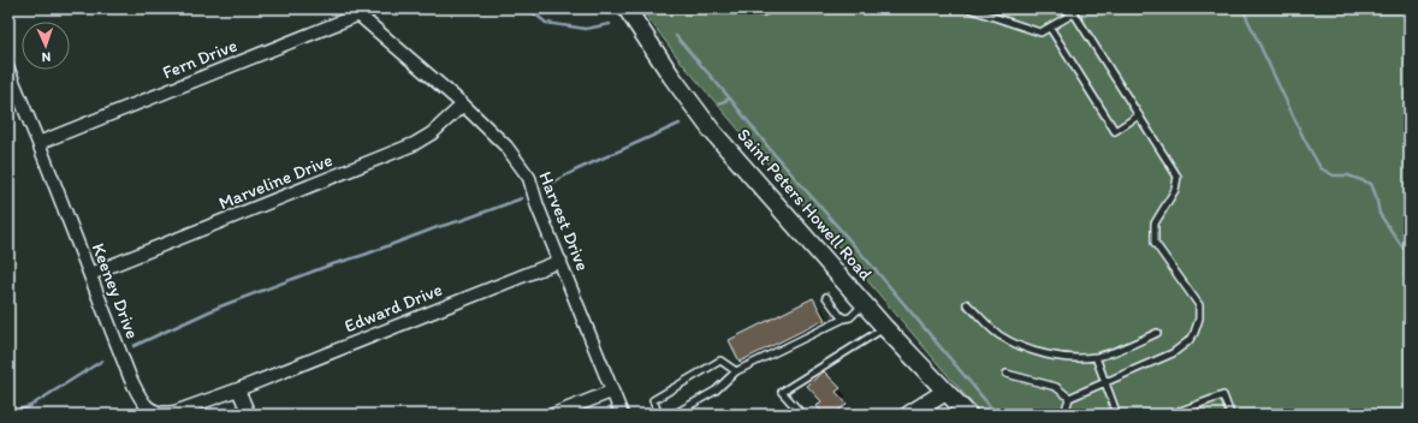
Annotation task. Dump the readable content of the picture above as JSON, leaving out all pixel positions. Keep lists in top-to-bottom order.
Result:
{
  "streets": {
    "main road": ["Saint Peters Howell Road"],
    "street": [
      "Fern Drive",
      "Marveline Drive",
      "Harvest Drive",
      "Keeney Drive",
      "Edward Drive"
    ]
  },
  "crossings": [
    ["Fern Drive", "Harvest Drive"],
    ["Fern Drive", "Keeney Drive"],
    ["Marveline Drive", "Harvest Drive"],
    ["Marveline Drive", "Keeney Drive"],
    ["Harvest Drive", "Edward Drive"],
    ["Keeney Drive", "Edward Drive"]
  ],
  "north": "bottom"
}
